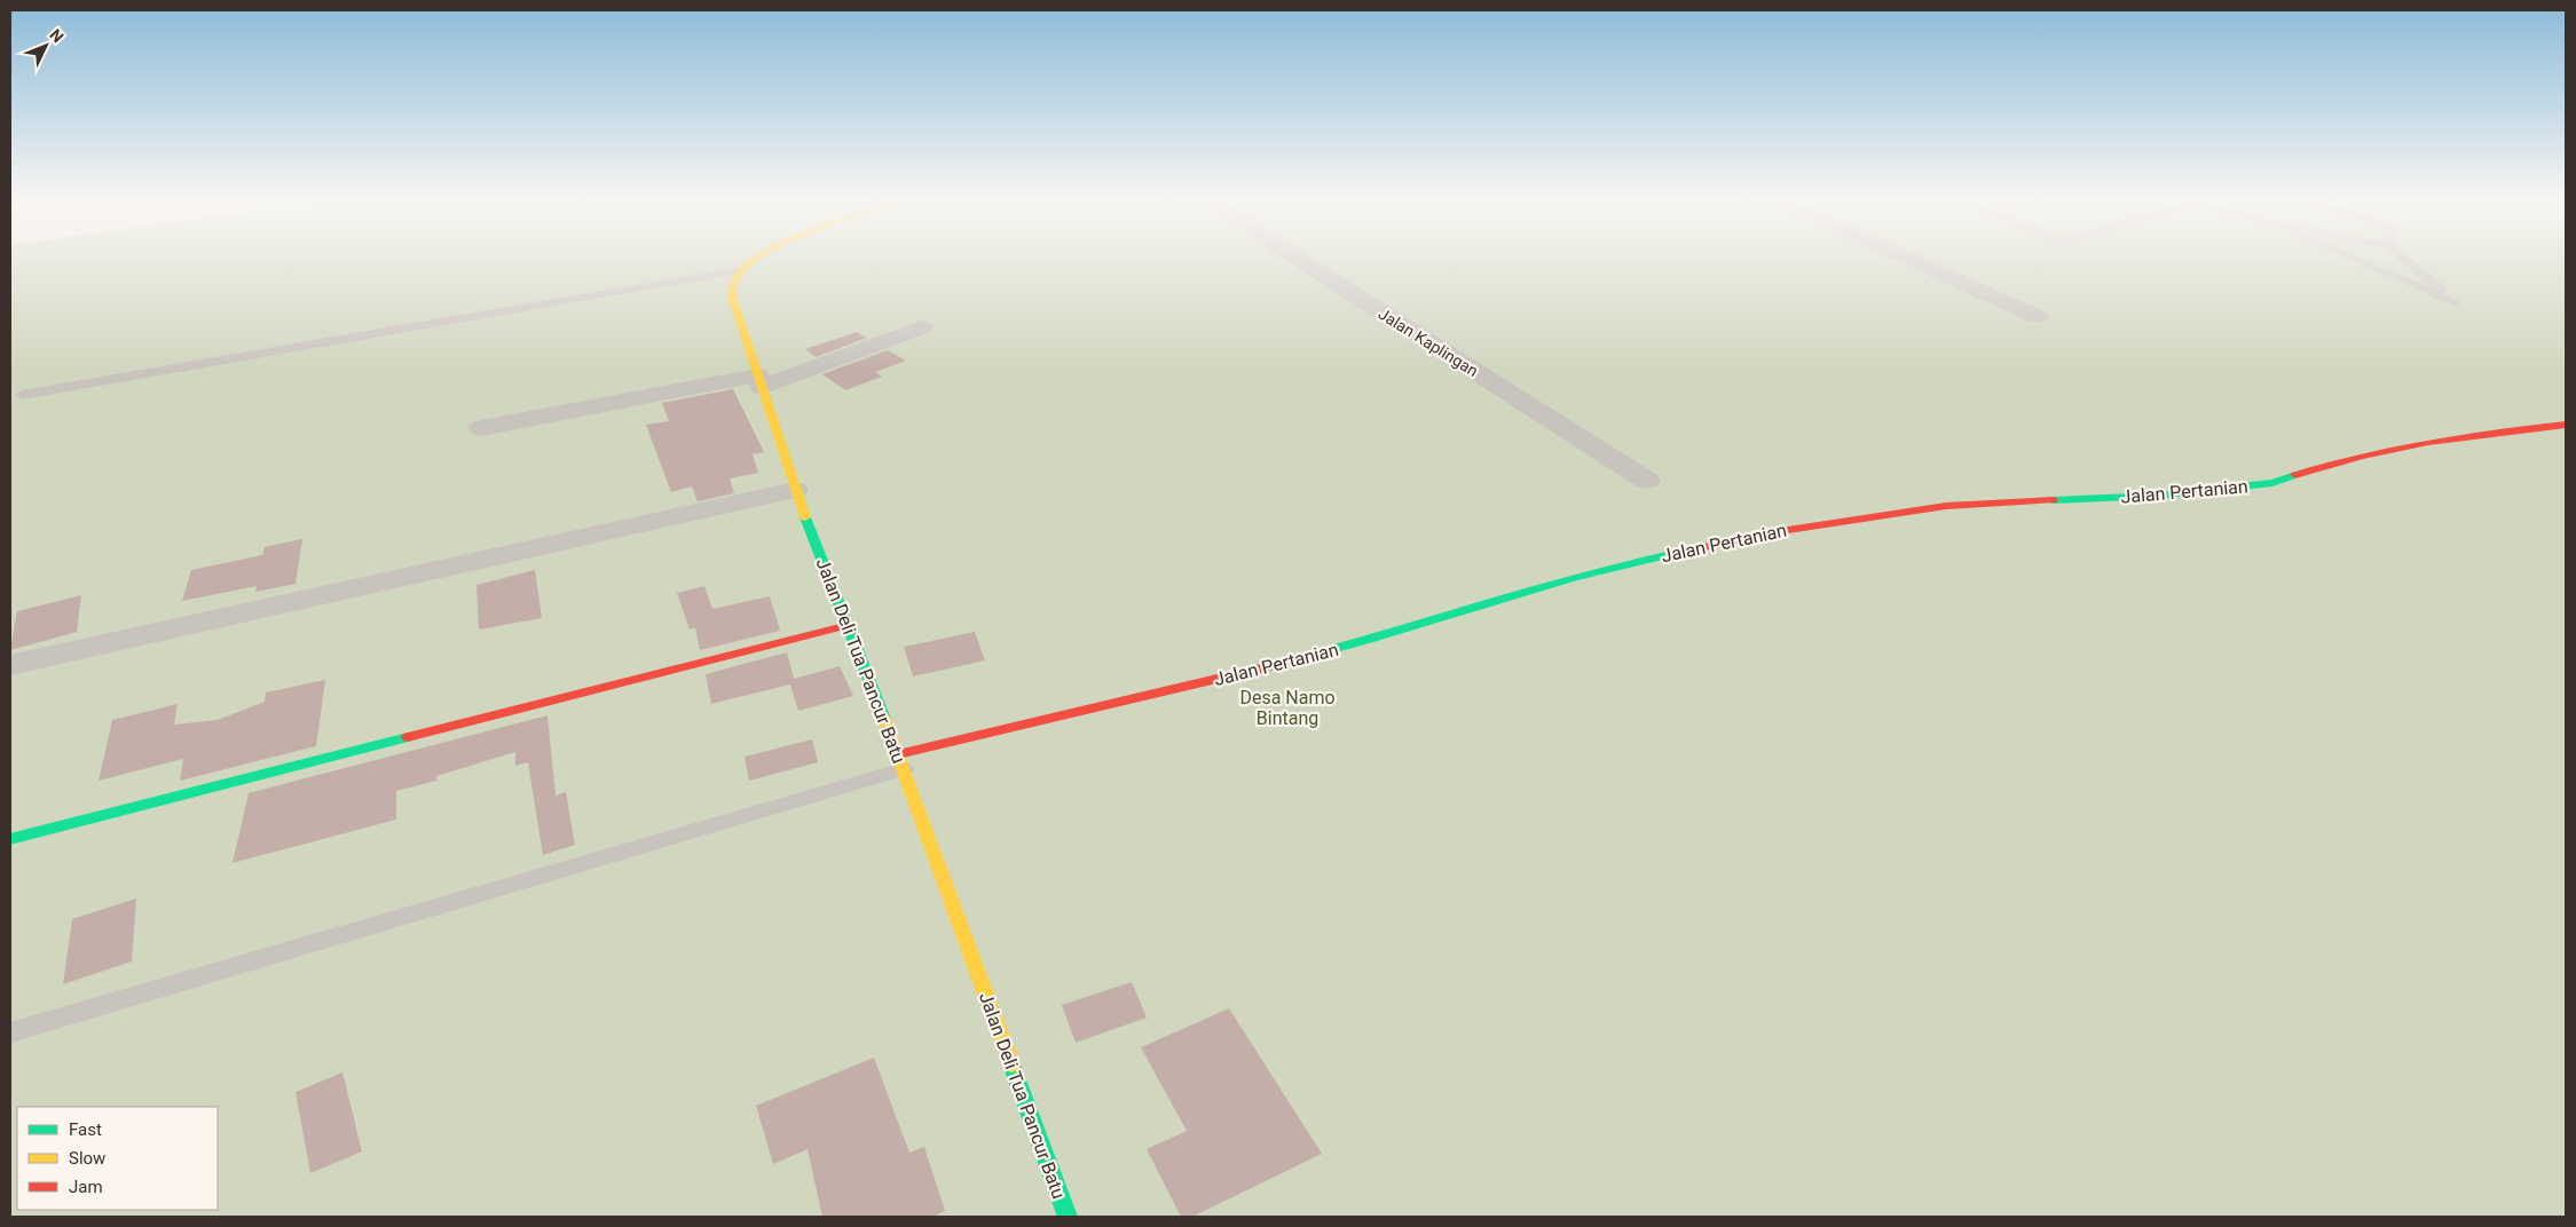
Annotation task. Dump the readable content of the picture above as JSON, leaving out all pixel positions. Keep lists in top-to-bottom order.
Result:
{
  "streets": {
    "street": ["Jalan Kaplingan", "Jalan Pertanian", "Jalan Deli Tua Pancur Batu"]
  },
  "crossings": [
    ["Jalan Pertanian", "Jalan Deli Tua Pancur Batu"]
  ],
  "parks": ["Desa Namo Bintang"],
  "legend": ["Fast", "Slow", "Jam"],
  "north": "top right"
}
